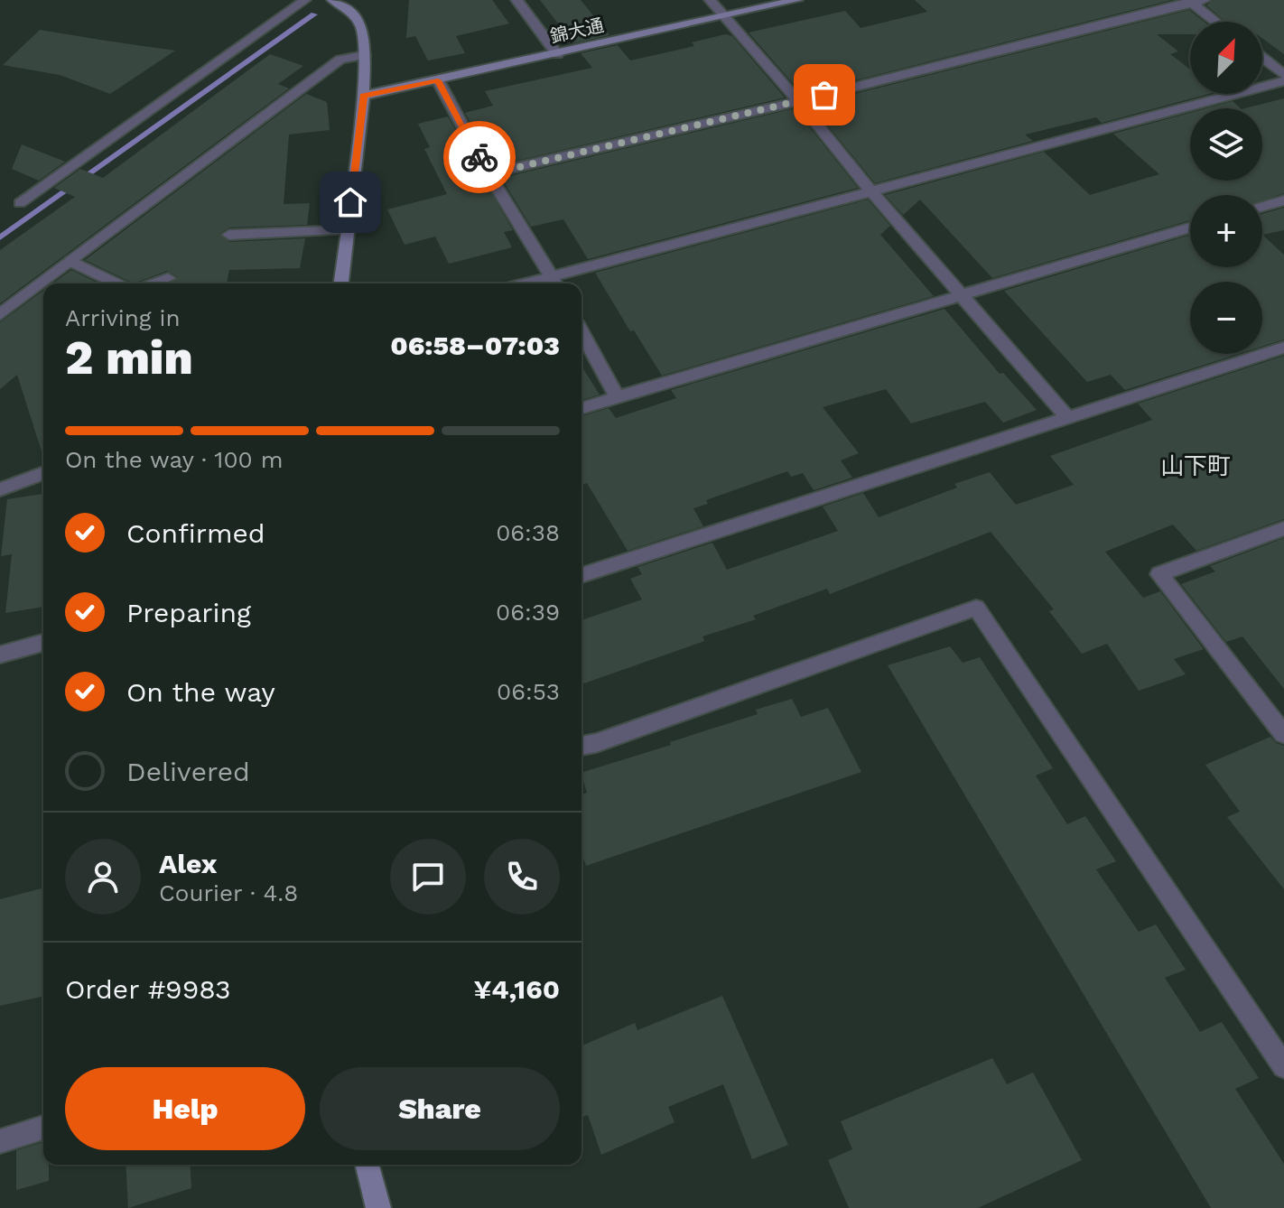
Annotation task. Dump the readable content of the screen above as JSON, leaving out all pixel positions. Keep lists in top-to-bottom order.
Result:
{
  "streets": {
    "main road": ["錦大通"]
  },
  "districts": ["山下町"],
  "north": "top right",
  "page": {
    "map_buttons": ["+", "−"],
    "heading": ["2 min", "Arriving in", "06:58–07:03"],
    "panel": [
      "Alex",
      "Courier · 4.8",
      "Order #9983",
      "¥4,160"
    ],
    "bar": "On the way · 100 m",
    "list": [
      ["Confirmed", "06:38"],
      ["Preparing", "06:39"],
      ["On the way", "06:53"],
      "Delivered"
    ],
    "buttons": ["Help", "Share"]
  }
}
